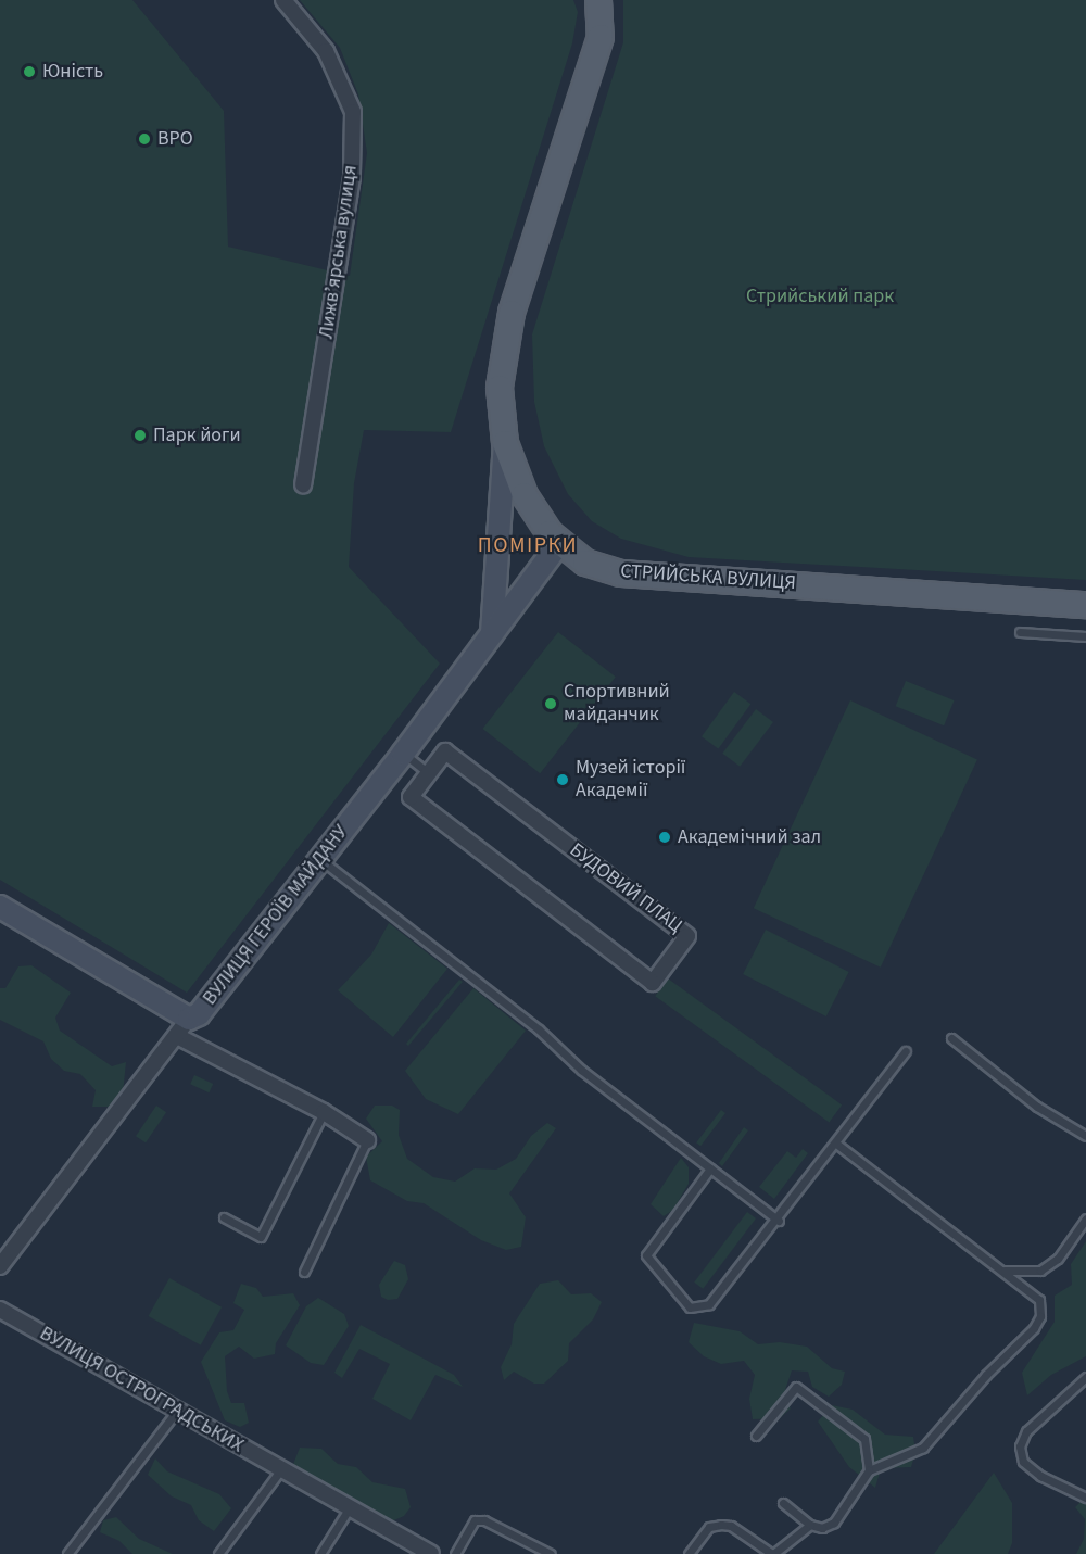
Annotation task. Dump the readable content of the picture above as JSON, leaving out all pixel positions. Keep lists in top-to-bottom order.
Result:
{
  "streets": {
    "main road": ["СТРИЙСЬКА ВУЛИЦЯ", "ВУЛИЦЯ ГЕРОЇВ МАЙДАНУ"],
    "street": ["Лижвʼярська вулиця", "БУДОВИЙ ПЛАЦ", "ВУЛИЦЯ ОСТРОГРАДСЬКИХ"]
  },
  "crossings": [
    ["СТРИЙСЬКА ВУЛИЦЯ", "ВУЛИЦЯ ГЕРОЇВ МАЙДАНУ"]
  ],
  "districts": ["ПОМІРКИ"],
  "parks": ["Стрийський парк"],
  "places": [
    "Юність",
    "ВРО",
    "Парк йоги",
    "Спортивний майданчик",
    "Музей історії Академії",
    "Академічний зал"
  ]
}
